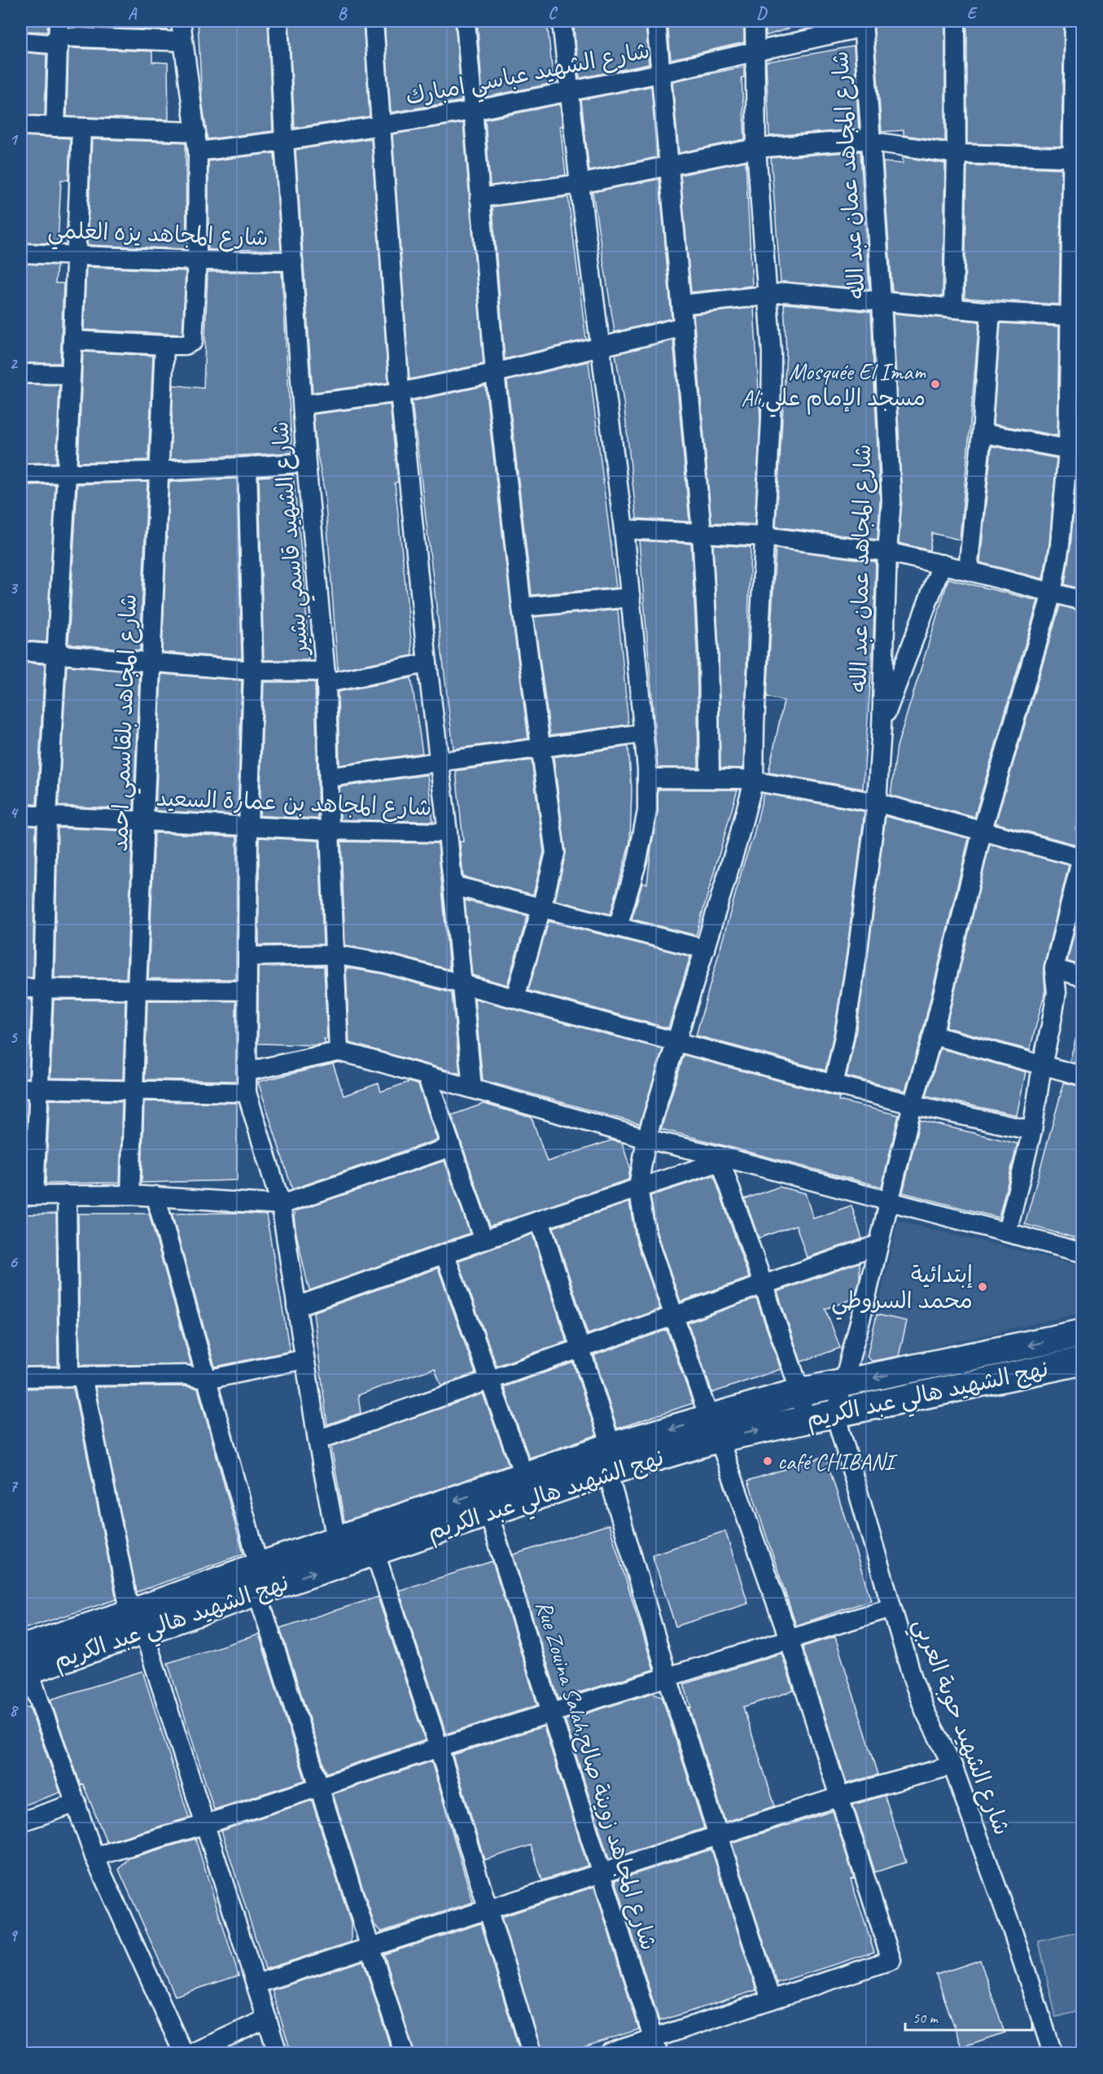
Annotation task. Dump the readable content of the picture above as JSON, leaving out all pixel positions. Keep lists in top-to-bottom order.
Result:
{
  "streets": {
    "main road": ["نهج الشهيد هالي عبد الكريم"],
    "street": [
      "شارع الشهيد عباسي امبارك",
      "شارع المجاهد عمان عبد الله",
      "شارع المجاهد يزه العلمي",
      "شارع الشهيد قاسمي بشير",
      "شارع المجاهد بلقاسمي احمد",
      "شارع المجاهد بن عمارة السعيد",
      "شارع الشهيد حوبة العربي",
      "Rue Zouina Salah,شارع المجاهد زوينة صالح"
    ]
  },
  "crossings": [
    ["شارع الشهيد عباسي امبارك", "شارع المجاهد عمان عبد الله"],
    ["شارع الشهيد عباسي امبارك", "شارع الشهيد قاسمي بشير"],
    ["شارع المجاهد يزه العلمي", "شارع الشهيد قاسمي بشير"],
    ["شارع الشهيد قاسمي بشير", "شارع المجاهد بن عمارة السعيد"],
    ["شارع المجاهد بلقاسمي احمد", "شارع المجاهد بن عمارة السعيد"],
    ["نهج الشهيد هالي عبد الكريم", "شارع الشهيد حوبة العربي"],
    ["نهج الشهيد هالي عبد الكريم", "Rue Zouina Salah,شارع المجاهد زوينة صالح"]
  ],
  "places": ["Mosquée El Imam Ali,مسجد الإمام علي", "إبتدائية محمد السروطي", "café CHIBANI"],
  "scale_bar": "50 m",
  "grid": {
    "columns": [
      "A",
      "B",
      "C",
      "D",
      "E"
    ],
    "rows": [
      "1",
      "2",
      "3",
      "4",
      "5",
      "6",
      "7",
      "8",
      "9"
    ]
  }
}
